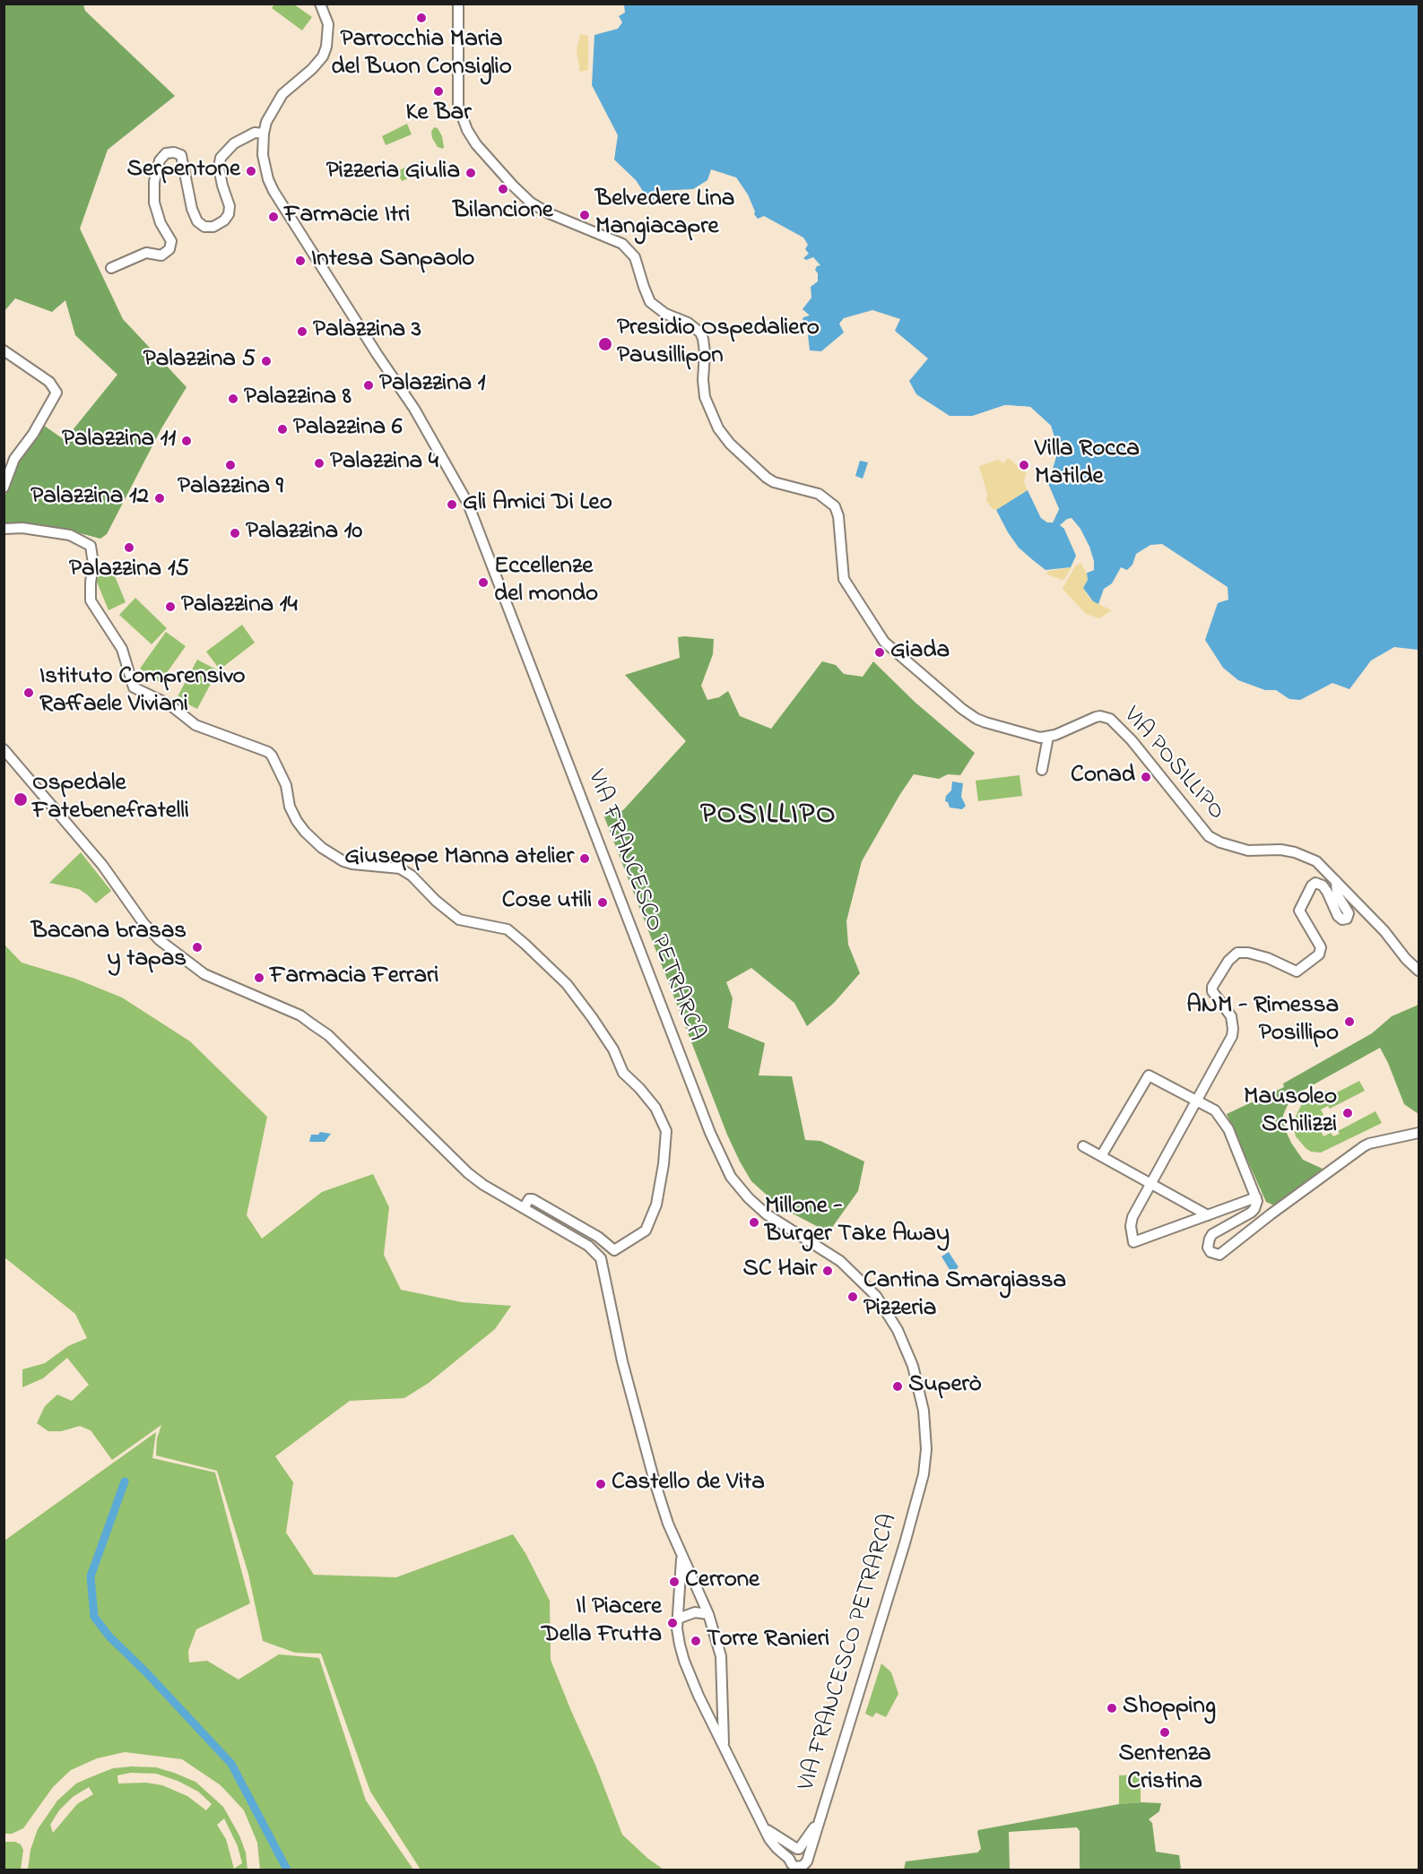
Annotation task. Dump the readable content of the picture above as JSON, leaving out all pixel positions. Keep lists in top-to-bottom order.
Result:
{
  "streets": {
    "street": ["VIA POSILLIPO", "VIA FRANCESCO PETRARCA"]
  },
  "districts": ["POSILLIPO"],
  "places": [
    "Parrocchia Maria del Buon Consiglio",
    "Ke Bar",
    "Serpentone",
    "Pizzeria Giulia",
    "Bilancione",
    "Belvedere Lina Mangiacapre",
    "Farmacie Itri",
    "Intesa Sanpaolo",
    "Palazzina 3",
    "Presidio Ospedaliero Pausillipon",
    "Palazzina 5",
    "Palazzina 1",
    "Palazzina 8",
    "Palazzina 6",
    "Palazzina 11",
    "Palazzina 4",
    "Palazzina 9",
    "Villa Rocca Matilde",
    "Palazzina 12",
    "Gli Amici Di Leo",
    "Palazzina 10",
    "Palazzina 15",
    "Eccellenze del mondo",
    "Palazzina 14",
    "Giada",
    "Istituto Comprensivo Raffaele Viviani",
    "Conad",
    "Ospedale Fatebenefratelli",
    "Giuseppe Manna atelier",
    "Cose utili",
    "Bacana brasas y tapas",
    "Farmacia Ferrari",
    "ANM - Rimessa Posillipo",
    "Mausoleo Schilizzi",
    "Millone - Burger Take Away",
    "SC Hair",
    "Cantina Smargiassa Pizzeria",
    "Superò",
    "Castello de Vita",
    "Cerrone",
    "Il Piacere Della Frutta",
    "Torre Ranieri",
    "Shopping",
    "Sentenza Cristina"
  ]
}
